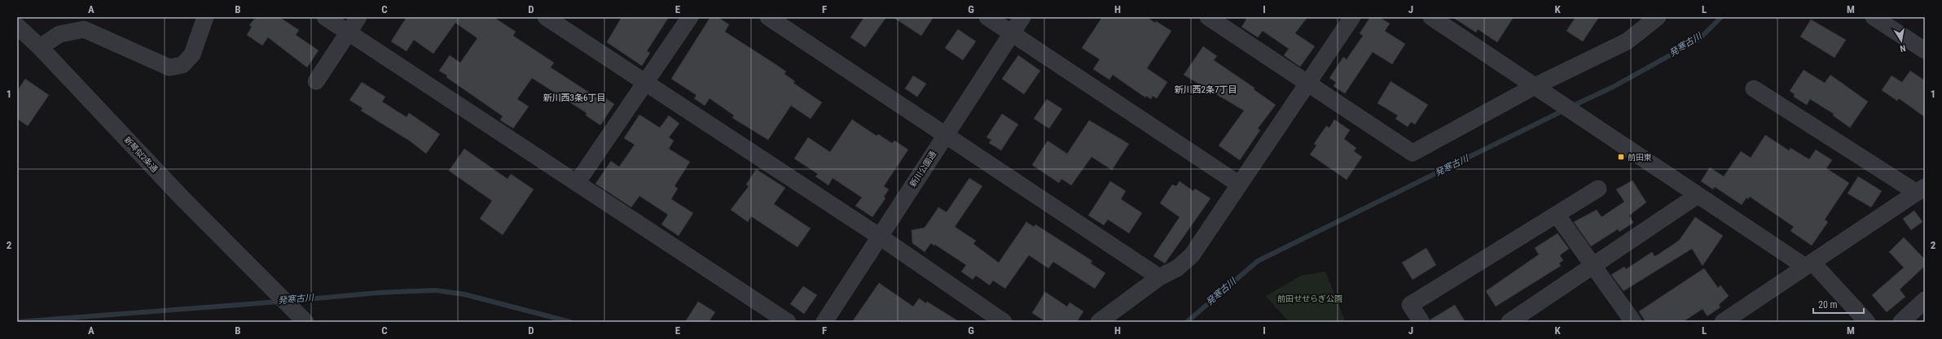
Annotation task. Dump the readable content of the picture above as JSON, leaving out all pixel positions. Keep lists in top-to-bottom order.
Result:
{
  "streets": {
    "street": ["新琴似2条通", "新川公園通"]
  },
  "districts": ["新川西2条7丁目", "新川西3条6丁目"],
  "water": ["発寒古川"],
  "parks": ["前田せせらぎ公園"],
  "places": {
    "transit": ["前田東"]
  },
  "scale_bar": "20 m",
  "north": "bottom",
  "grid": {
    "columns": [
      "A",
      "B",
      "C",
      "D",
      "E",
      "F",
      "G",
      "H",
      "I",
      "J",
      "K",
      "L",
      "M"
    ],
    "rows": ["1", "2"]
  }
}
